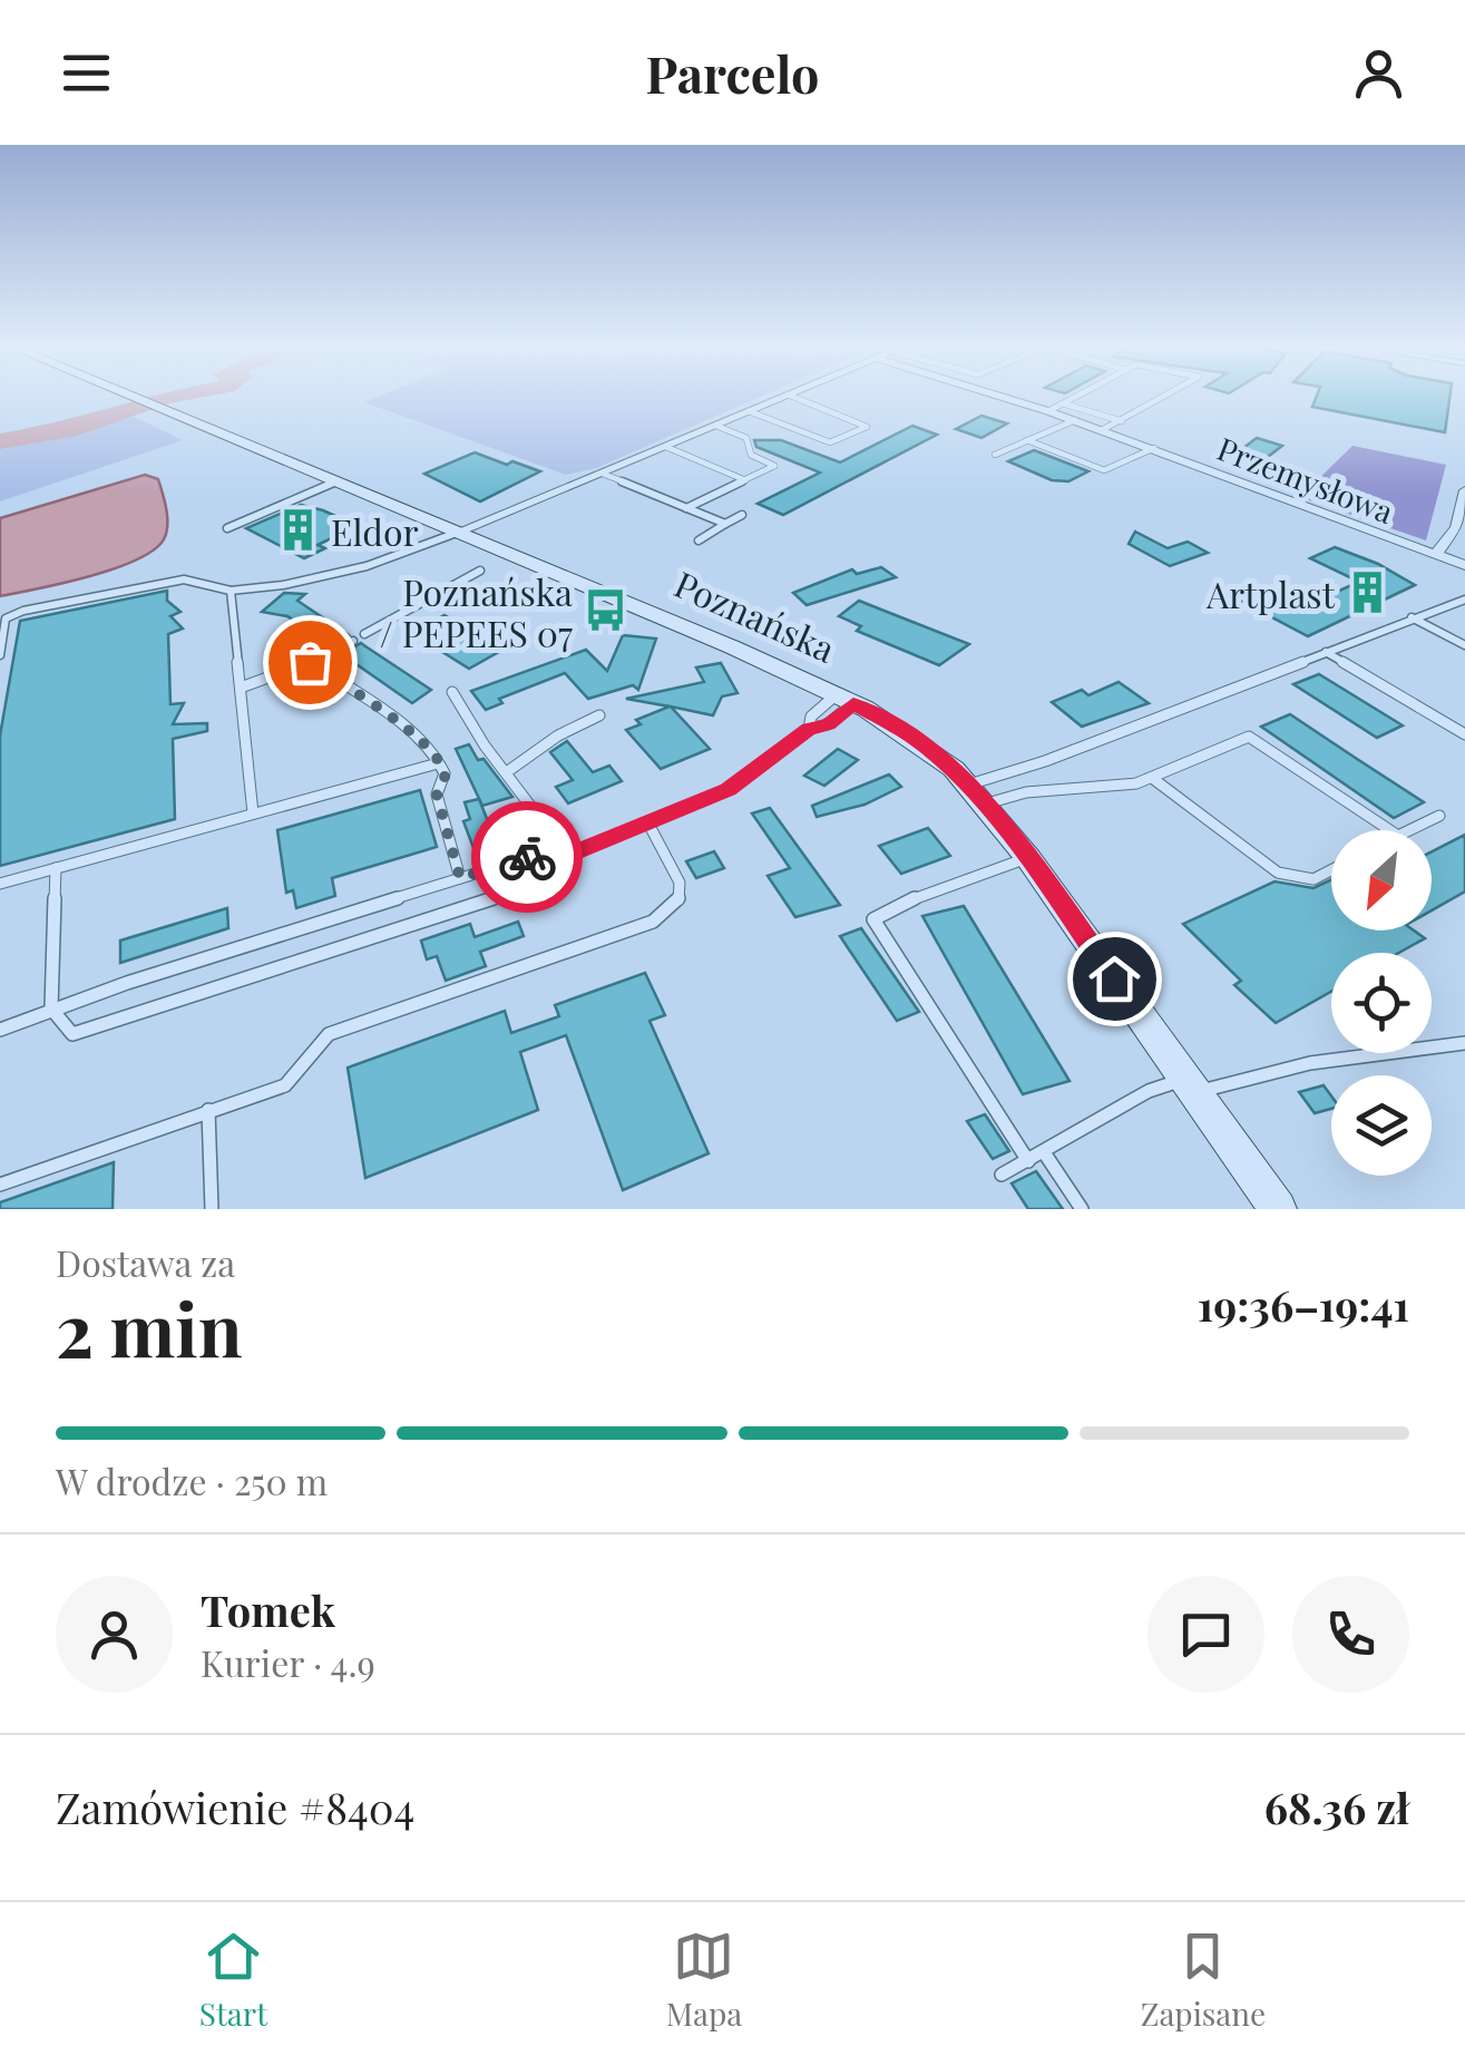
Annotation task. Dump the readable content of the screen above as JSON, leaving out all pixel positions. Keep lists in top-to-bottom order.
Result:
{
  "streets": {
    "main road": ["Poznańska"],
    "street": ["Przemysłowa"]
  },
  "places": {
    "building": ["Eldor", "Artplast"],
    "bus stop": ["Poznańska / PEPEES 07"]
  },
  "north": "bottom left",
  "page": {
    "header": "Parcelo",
    "heading": ["2 min", "Dostawa za", "19:36–19:41"],
    "panel": [
      "Tomek",
      "Kurier · 4.9",
      "Zamówienie #8404",
      "68.36 zł"
    ],
    "bar": "W drodze · 250 m",
    "tabs": ["Start", "Mapa", "Zapisane"]
  }
}
